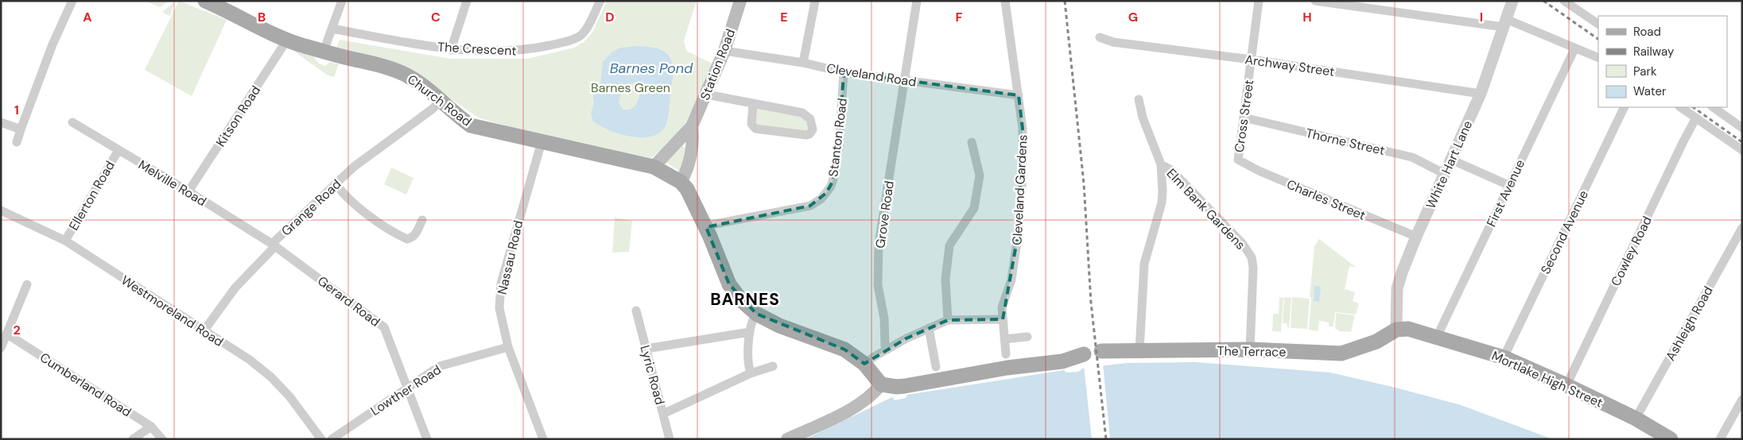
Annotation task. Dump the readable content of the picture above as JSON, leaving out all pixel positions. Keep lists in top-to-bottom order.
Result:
{
  "streets": {
    "main road": [
      "Station Road",
      "Church Road",
      "The Terrace",
      "Mortlake High Street"
    ],
    "street": [
      "The Crescent",
      "Archway Street",
      "Cleveland Road",
      "Kitson Road",
      "Cross Street",
      "Stanton Road",
      "Thorne Street",
      "White Hart Lane",
      "Melville Road",
      "Cleveland Gardens",
      "First Avenue",
      "Ellerton Road",
      "Charles Street",
      "Grange Road",
      "Elm Bank Gardens",
      "Grove Road",
      "Second Avenue",
      "Cowley Road",
      "Nassau Road",
      "Gerard Road",
      "Westmoreland Road",
      "Ashleigh Road",
      "Lyric Road",
      "Cumberland Road",
      "Lowther Road"
    ]
  },
  "crossings": [
    ["Station Road", "Cleveland Road"],
    ["Station Road", "Church Road"],
    ["Archway Street", "Cross Street"],
    ["Archway Street", "White Hart Lane"],
    ["Cleveland Road", "Stanton Road"],
    ["Cleveland Road", "Cleveland Gardens"],
    ["Cleveland Road", "Grove Road"],
    ["Church Road", "Kitson Road"],
    ["Church Road", "Grange Road"],
    ["Church Road", "Nassau Road"],
    ["Kitson Road", "Melville Road"],
    ["Cross Street", "Thorne Street"],
    ["Cross Street", "Charles Street"],
    ["Thorne Street", "White Hart Lane"],
    ["White Hart Lane", "Charles Street"],
    ["White Hart Lane", "The Terrace"],
    ["White Hart Lane", "Mortlake High Street"],
    ["Melville Road", "Ellerton Road"],
    ["Melville Road", "Grange Road"],
    ["Melville Road", "Gerard Road"],
    ["First Avenue", "Mortlake High Street"],
    ["Ellerton Road", "Westmoreland Road"],
    ["Grange Road", "Gerard Road"],
    ["Grange Road", "Westmoreland Road"],
    ["Elm Bank Gardens", "The Terrace"],
    ["Second Avenue", "Mortlake High Street"],
    ["Cowley Road", "Mortlake High Street"],
    ["Nassau Road", "Lowther Road"],
    ["Gerard Road", "Lowther Road"],
    ["Ashleigh Road", "Mortlake High Street"],
    ["The Terrace", "Mortlake High Street"]
  ],
  "districts": ["BARNES"],
  "water": ["Barnes Pond"],
  "parks": ["Barnes Green"],
  "legend": [
    "Road",
    "Railway",
    "Park",
    "Water"
  ],
  "grid": {
    "columns": [
      "A",
      "B",
      "C",
      "D",
      "E",
      "F",
      "G",
      "H",
      "I"
    ],
    "rows": ["1", "2"]
  }
}
